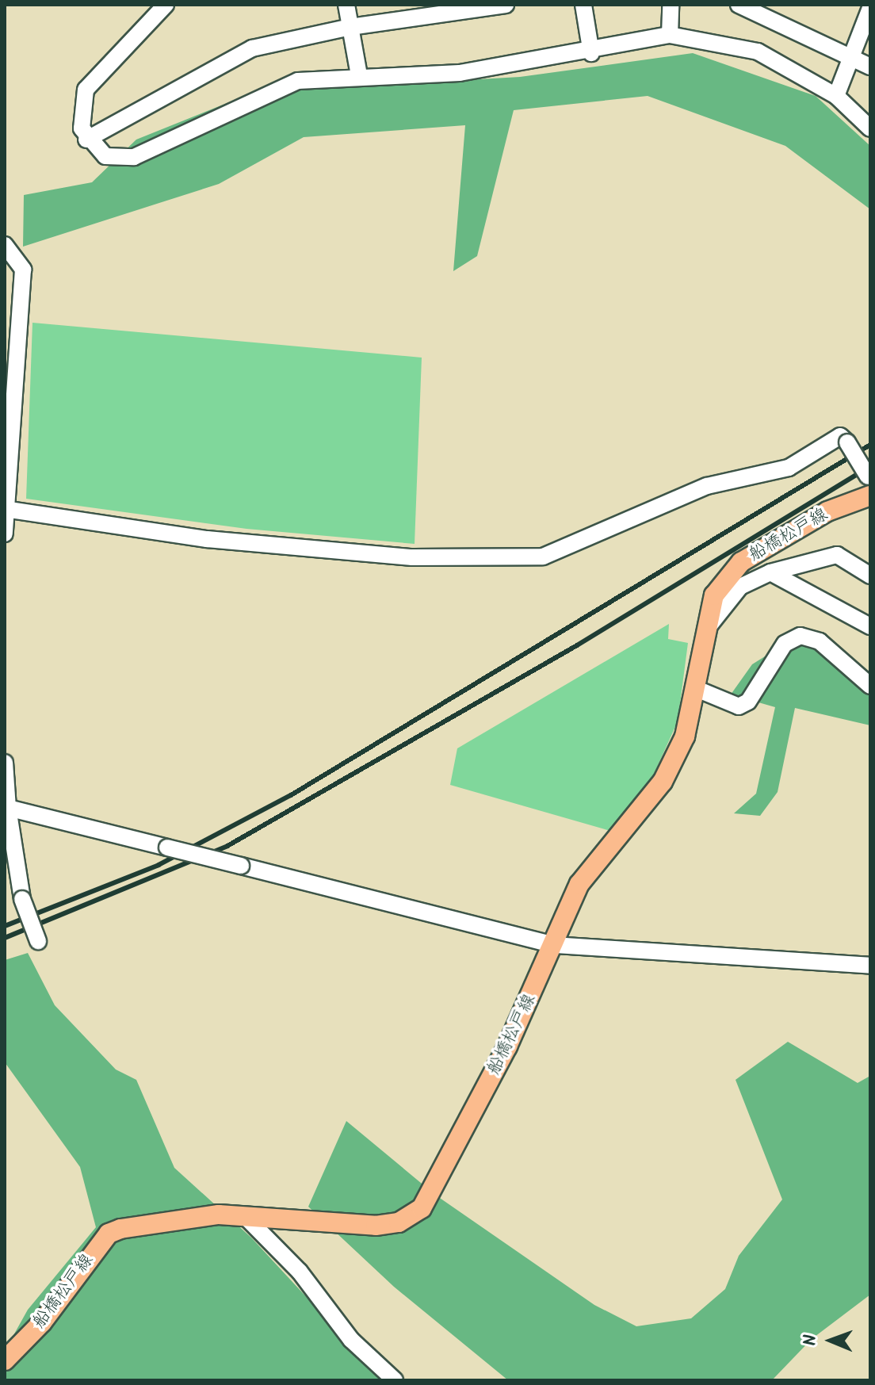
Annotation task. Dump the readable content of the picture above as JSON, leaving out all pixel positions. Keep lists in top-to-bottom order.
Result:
{
  "streets": {
    "main road": ["船橋松戸線"]
  },
  "north": "left"
}
